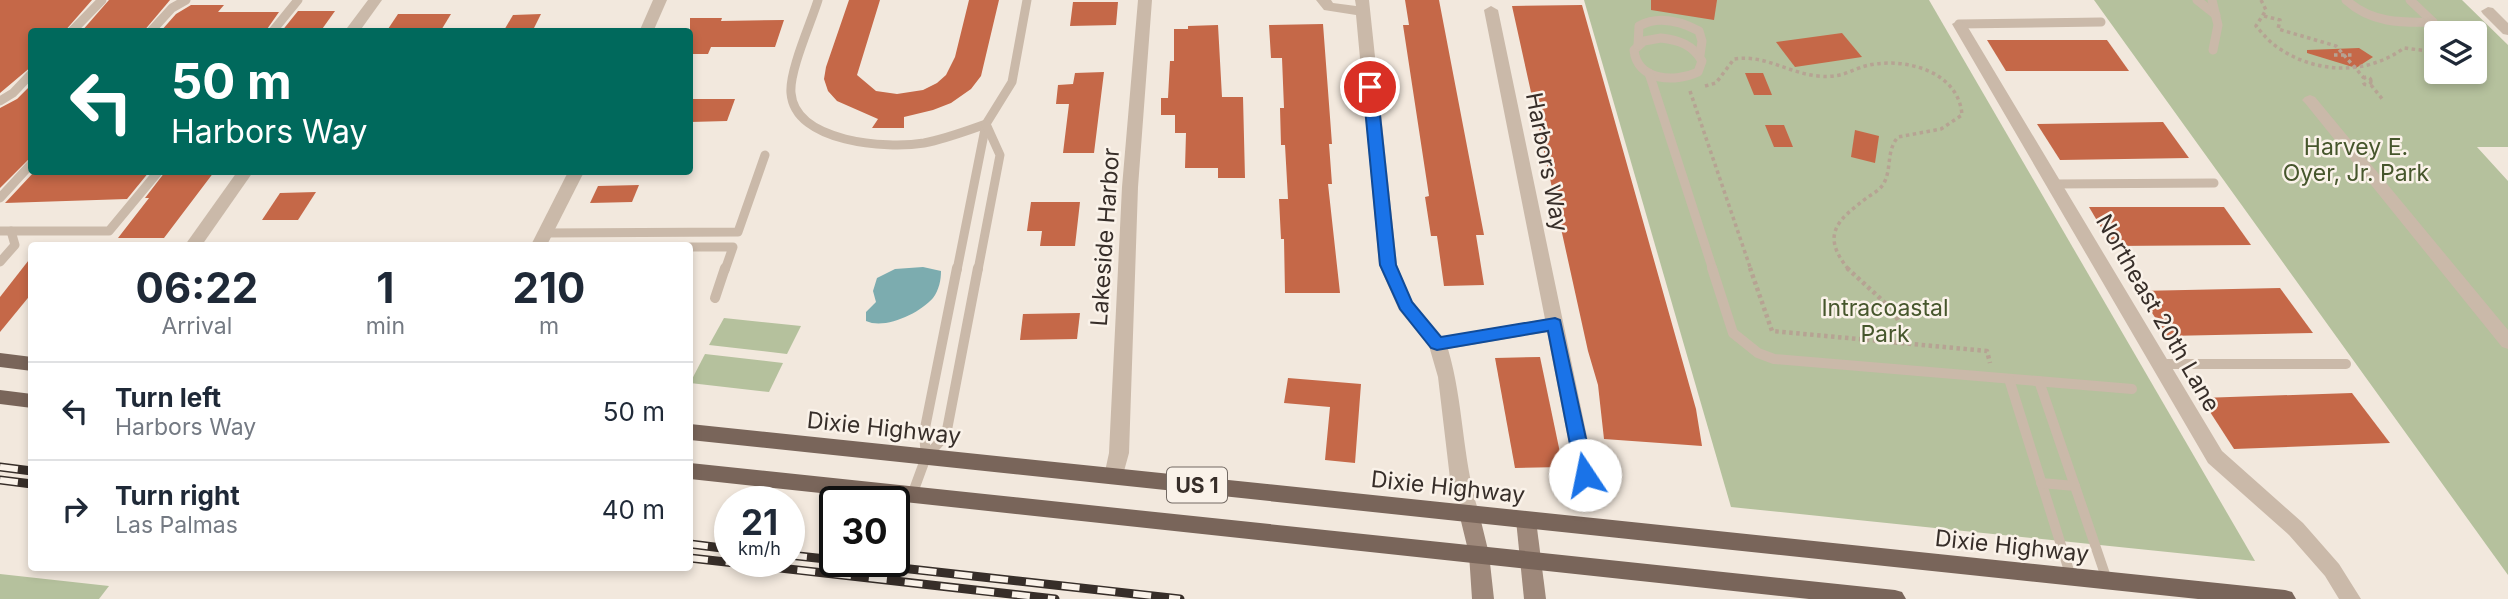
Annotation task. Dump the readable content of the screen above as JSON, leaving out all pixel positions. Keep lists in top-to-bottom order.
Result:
{
  "streets": {
    "main road": ["Dixie Highway", "US 1"],
    "street": ["Harbors Way", "Lakeside Harbor", "Northeast 20th Lane"]
  },
  "crossings": [
    ["Lakeside Harbor", "Dixie Highway"]
  ],
  "parks": ["Harvey E. Oyer, Jr. Park", "Intracoastal Park"],
  "page": {
    "turn": ["50 m", "Harbors Way"],
    "eta": [
      "06:22",
      "Arrival",
      "1",
      "min",
      "210",
      "m"
    ],
    "list": [
      {
        "name": "Turn left",
        "note": "Harbors Way",
        "value": "50 m"
      },
      {
        "name": "Turn right",
        "note": "Las Palmas",
        "value": "40 m"
      }
    ],
    "speed": "21 km/h",
    "limit": "30"
  }
}
